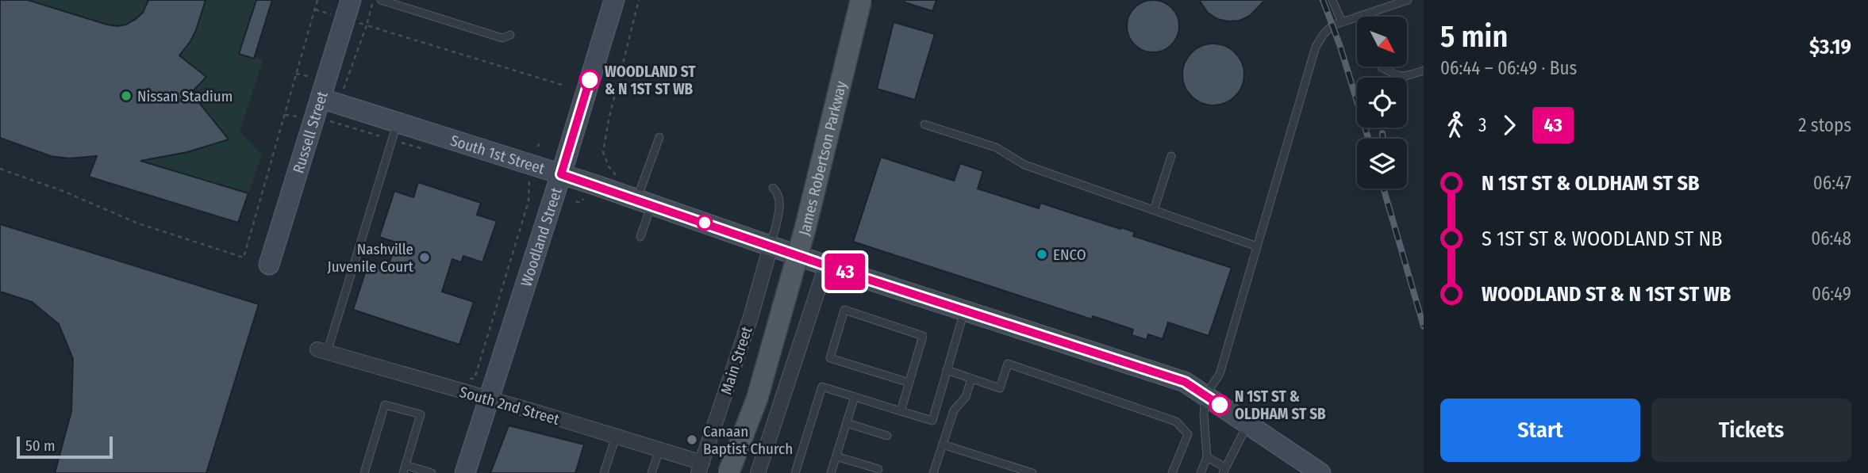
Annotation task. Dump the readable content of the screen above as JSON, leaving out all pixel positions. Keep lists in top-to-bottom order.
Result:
{
  "streets": {
    "main road": ["James Robertson Parkway"],
    "street": [
      "Russell Street",
      "South 1st Street",
      "Woodland Street",
      "Main Street",
      "South 2nd Street"
    ]
  },
  "crossings": [
    ["Russell Street", "South 1st Street"],
    ["South 1st Street", "Woodland Street"],
    ["South 1st Street", "Main Street"],
    ["Woodland Street", "South 2nd Street"],
    ["Main Street", "South 2nd Street"]
  ],
  "places": [
    "WOODLAND ST & N 1ST ST WB",
    "Nissan Stadium",
    "ENCO",
    "Nashville Juvenile Court",
    "N 1ST ST & OLDHAM ST SB",
    "Canaan Baptist Church"
  ],
  "lines": ["bus line 43"],
  "scale_bar": "50 m",
  "north": "bottom right",
  "page": {
    "on_map": "43",
    "heading": ["5 min", "06:44 – 06:49 · Bus", "$3.19"],
    "legs": ["3", "43", "2 stops"],
    "list": [
      {
        "name": "N 1ST ST & OLDHAM ST SB",
        "value": "06:47"
      },
      {
        "name": "S 1ST ST & WOODLAND ST NB",
        "value": "06:48"
      },
      {
        "name": "WOODLAND ST & N 1ST ST WB",
        "value": "06:49"
      }
    ],
    "buttons": ["Start", "Tickets"],
    "scale": "50 m"
  }
}
